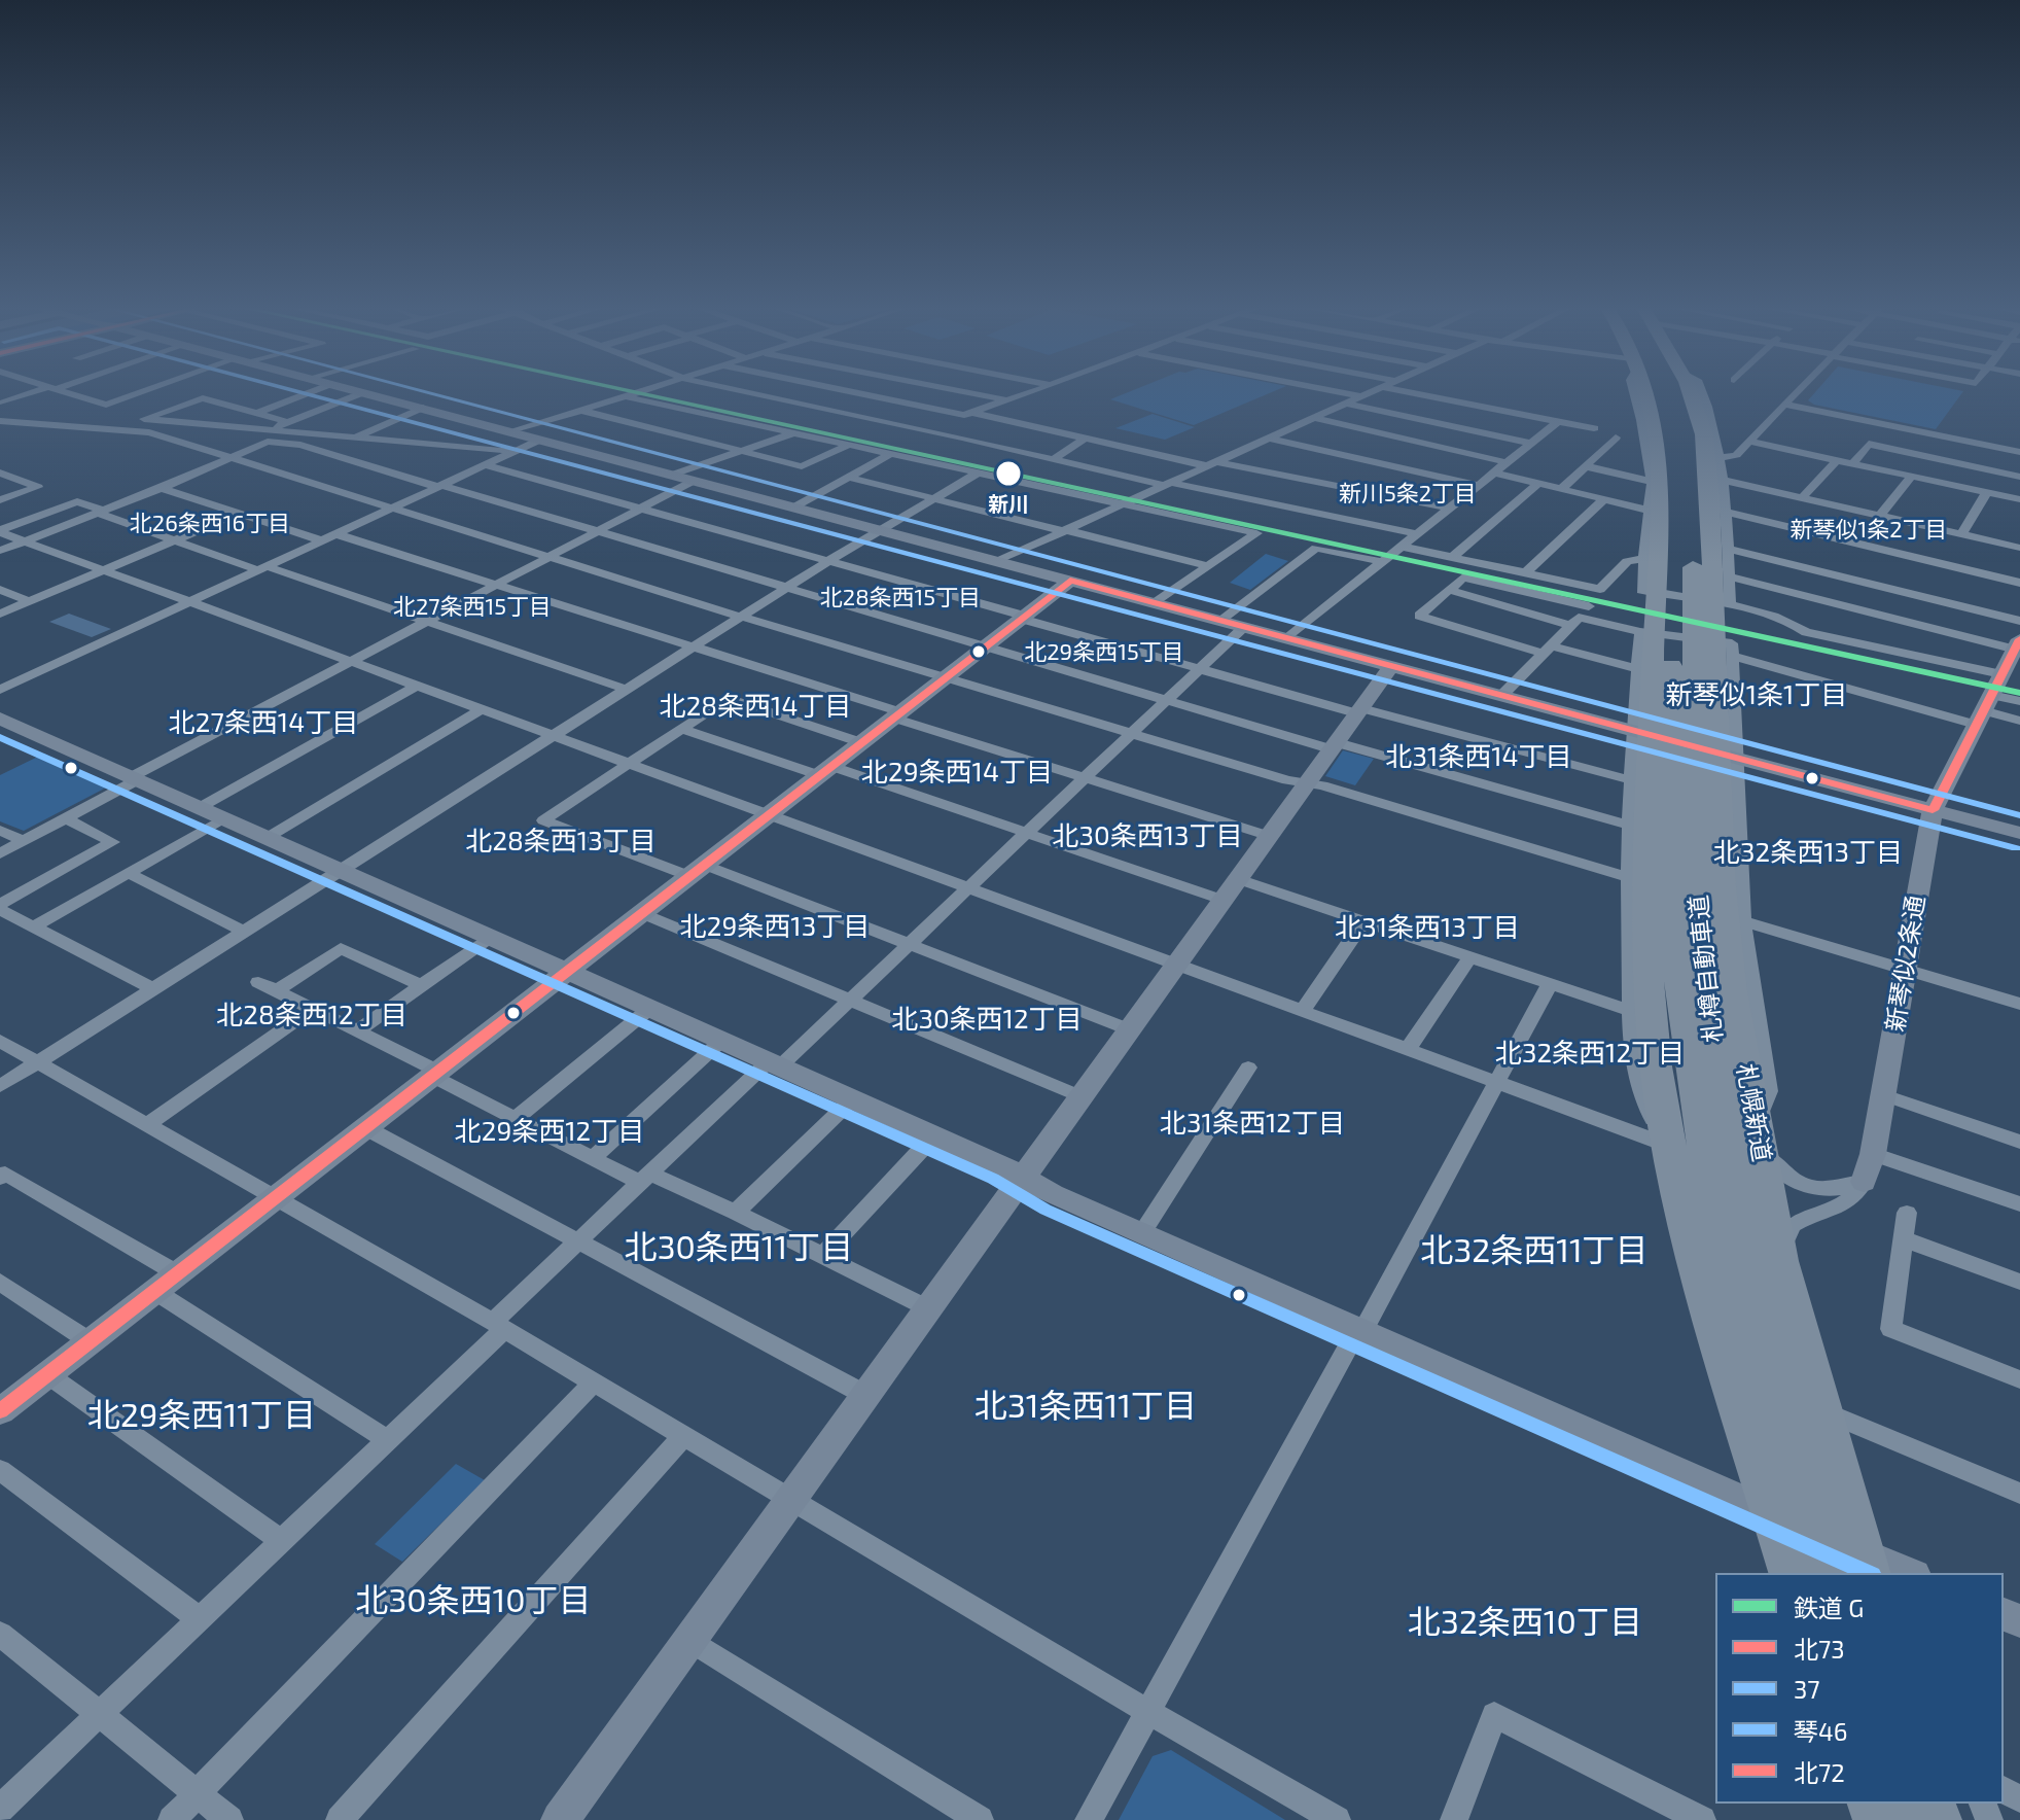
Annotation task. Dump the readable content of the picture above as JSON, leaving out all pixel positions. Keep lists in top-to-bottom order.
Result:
{
  "streets": {
    "highway": ["札樽自動車道", "札幌新道"],
    "street": ["新琴似2条通"]
  },
  "crossings": [
    ["札樽自動車道", "札幌新道"]
  ],
  "districts": [
    "新川5条2丁目",
    "北26条西16丁目",
    "新琴似1条2丁目",
    "北28条西15丁目",
    "北27条西15丁目",
    "北29条西15丁目",
    "新琴似1条1丁目",
    "北28条西14丁目",
    "北27条西14丁目",
    "北31条西14丁目",
    "北29条西14丁目",
    "北30条西13丁目",
    "北28条西13丁目",
    "北32条西13丁目",
    "北29条西13丁目",
    "北31条西13丁目",
    "北28条西12丁目",
    "北30条西12丁目",
    "北32条西12丁目",
    "北31条西12丁目",
    "北29条西12丁目",
    "北30条西11丁目",
    "北32条西11丁目",
    "北31条西11丁目",
    "北29条西11丁目",
    "北30条西10丁目",
    "北32条西10丁目"
  ],
  "places": ["新川"],
  "lines": [
    "rail line G",
    "transit line 37",
    "transit line 琴46",
    "transit line 北73"
  ],
  "legend": [
    "鉄道 G",
    "北73",
    "37",
    "琴46",
    "北72"
  ]
}
